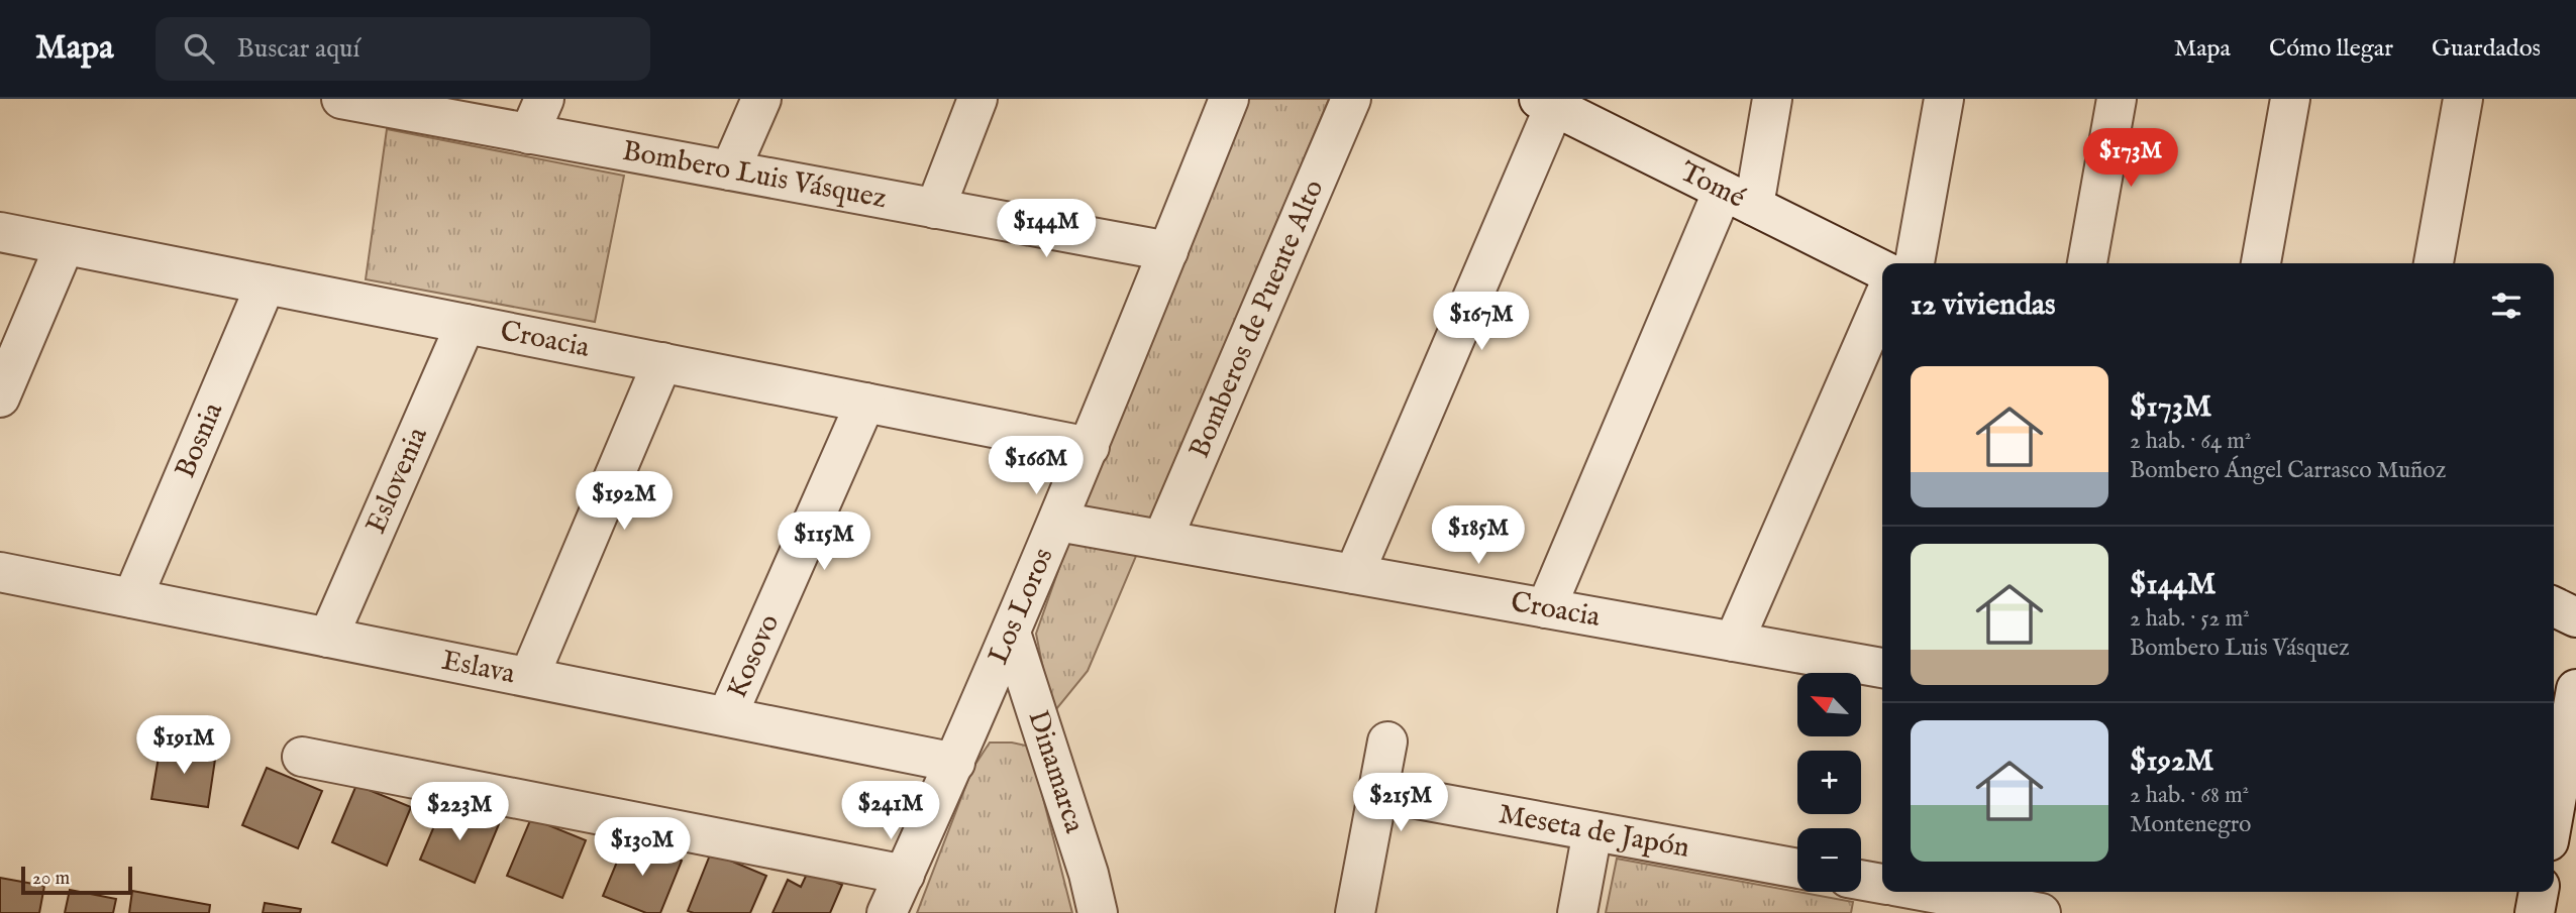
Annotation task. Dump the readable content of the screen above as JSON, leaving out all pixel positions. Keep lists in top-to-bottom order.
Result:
{
  "streets": {
    "street": [
      "Bombero Luis Vásquez",
      "Tomé",
      "Bomberos de Puente Alto",
      "Croacia",
      "Bosnia",
      "Eslovenia",
      "Los Loros",
      "Kosovo",
      "Eslava",
      "Dinamarca",
      "Meseta de Japón"
    ]
  },
  "crossings": [
    ["Bombero Luis Vásquez", "Los Loros"],
    ["Bomberos de Puente Alto", "Croacia"],
    ["Croacia", "Bosnia"],
    ["Croacia", "Eslovenia"],
    ["Croacia", "Los Loros"],
    ["Croacia", "Kosovo"],
    ["Bosnia", "Eslava"],
    ["Eslovenia", "Eslava"],
    ["Los Loros", "Eslava"],
    ["Los Loros", "Dinamarca"],
    ["Kosovo", "Eslava"]
  ],
  "scale_bar": "20 m",
  "north": "top left",
  "page": {
    "header": "Mapa",
    "search": "Buscar aquí",
    "nav": ["Mapa", "Cómo llegar", "Guardados"],
    "price": [
      "$173M",
      "$144M",
      "$167M",
      "$166M",
      "$192M",
      "$185M",
      "$115M",
      "$191M",
      "$215M",
      "$241M",
      "$223M",
      "$130M"
    ],
    "heading": "12 viviendas",
    "list": [
      {
        "name": "$173M",
        "note": "2 hab. · 64 m² · Bombero Ángel Carrasco Muñoz"
      },
      {
        "name": "$144M",
        "note": "2 hab. · 52 m² · Bombero Luis Vásquez"
      },
      {
        "name": "$192M",
        "note": "2 hab. · 68 m² · Montenegro"
      }
    ],
    "map_buttons": ["+", "−"],
    "scale": "20 m"
  }
}
